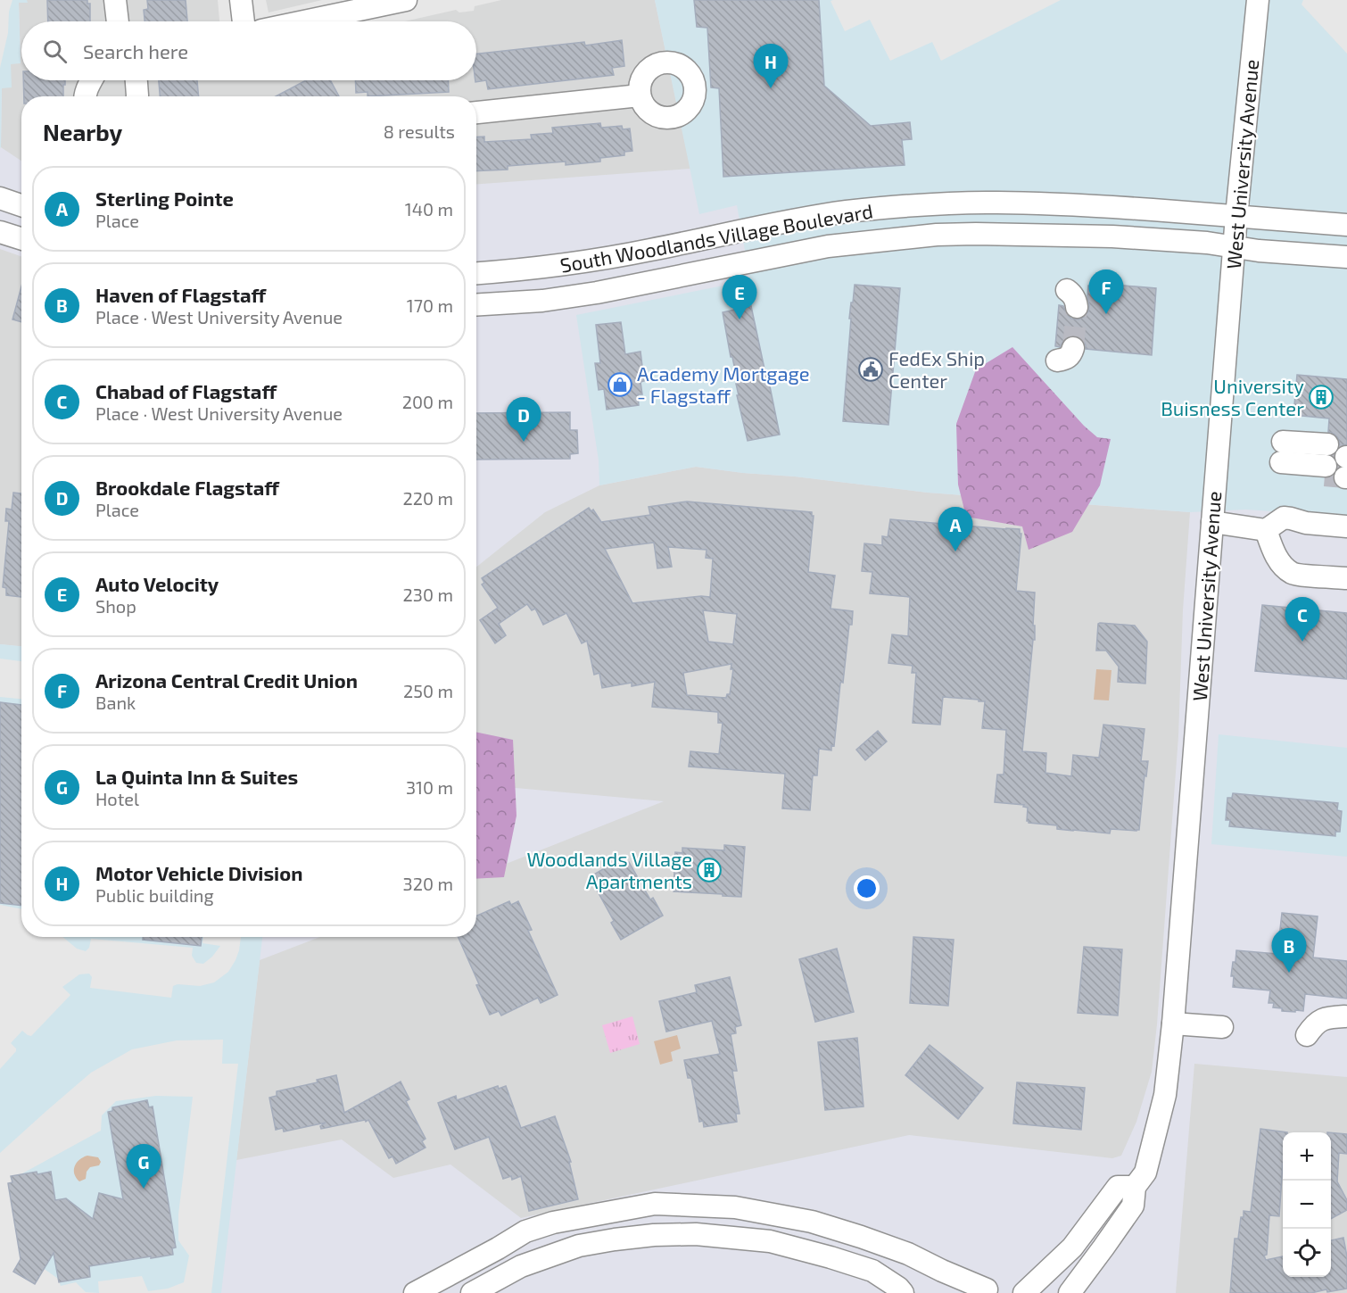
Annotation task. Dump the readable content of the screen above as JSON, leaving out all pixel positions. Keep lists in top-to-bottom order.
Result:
{
  "streets": {
    "street": ["West University Avenue", "South Woodlands Village Boulevard"]
  },
  "crossings": [
    ["West University Avenue", "South Woodlands Village Boulevard"]
  ],
  "places": {
    "public building": ["FedEx Ship Center"],
    "shop": ["Academy Mortgage - Flagstaff"],
    "building": ["University Buisness Center", "Woodlands Village Apartments"]
  },
  "page": {
    "search": "Search here",
    "pins": [
      "H",
      "F",
      "E",
      "D",
      "A",
      "C",
      "B",
      "G"
    ],
    "heading": ["Nearby", "8 results"],
    "list": [
      {
        "mark": "A",
        "name": "Sterling Pointe",
        "note": "Place",
        "value": "140 m"
      },
      {
        "mark": "B",
        "name": "Haven of Flagstaff",
        "note": "Place · West University Avenue",
        "value": "170 m"
      },
      {
        "mark": "C",
        "name": "Chabad of Flagstaff",
        "note": "Place · West University Avenue",
        "value": "200 m"
      },
      {
        "mark": "D",
        "name": "Brookdale Flagstaff",
        "note": "Place",
        "value": "220 m"
      },
      {
        "mark": "E",
        "name": "Auto Velocity",
        "note": "Shop",
        "value": "230 m"
      },
      {
        "mark": "F",
        "name": "Arizona Central Credit Union",
        "note": "Bank",
        "value": "250 m"
      },
      {
        "mark": "G",
        "name": "La Quinta Inn & Suites",
        "note": "Hotel",
        "value": "310 m"
      },
      {
        "mark": "H",
        "name": "Motor Vehicle Division",
        "note": "Public building",
        "value": "320 m"
      }
    ],
    "map_buttons": ["+", "−"]
  }
}
